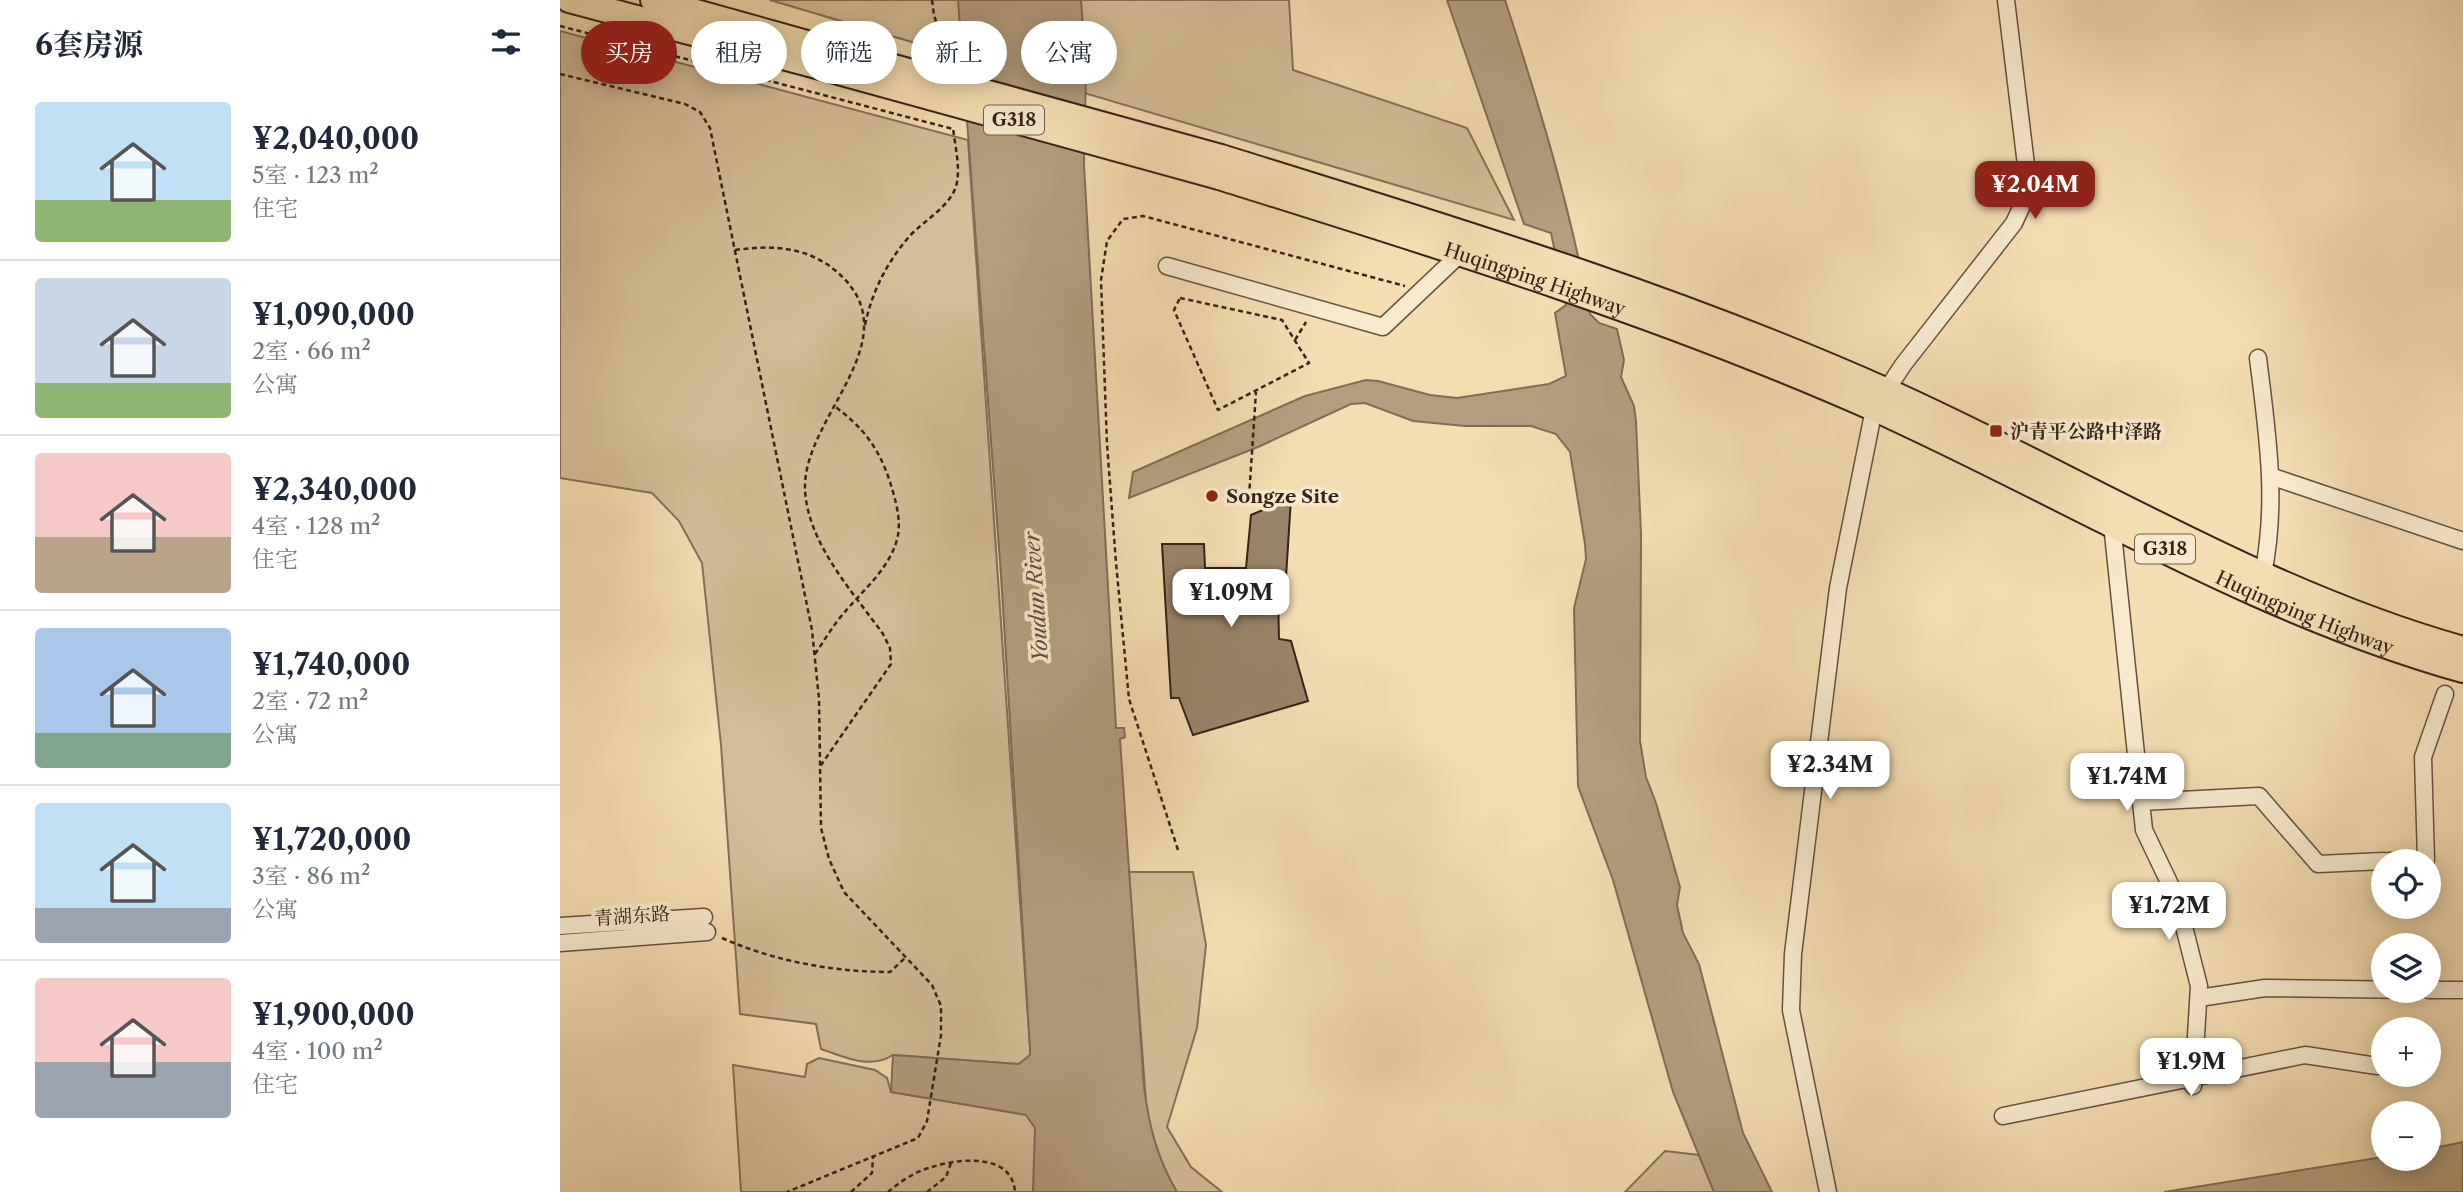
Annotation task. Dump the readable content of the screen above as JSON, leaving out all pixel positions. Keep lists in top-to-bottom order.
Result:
{
  "streets": {
    "highway": ["G318", "Huqingping Highway"],
    "street": ["青湖东路"]
  },
  "water": ["Youdun River"],
  "places": {
    "transit": ["沪青平公路中泽路"],
    "other": ["Songze Site"]
  },
  "page": {
    "heading": "6套房源",
    "chip": [
      "买房",
      "租房",
      "筛选",
      "新上",
      "公寓"
    ],
    "list": [
      {
        "name": "¥2,040,000",
        "note": "5室 · 123 m² · 住宅"
      },
      {
        "name": "¥1,090,000",
        "note": "2室 · 66 m² · 公寓"
      },
      {
        "name": "¥2,340,000",
        "note": "4室 · 128 m² · 住宅"
      },
      {
        "name": "¥1,740,000",
        "note": "2室 · 72 m² · 公寓"
      },
      {
        "name": "¥1,720,000",
        "note": "3室 · 86 m² · 公寓"
      },
      {
        "name": "¥1,900,000",
        "note": "4室 · 100 m² · 住宅"
      }
    ],
    "price": [
      "¥2.04M",
      "¥1.09M",
      "¥2.34M",
      "¥1.74M",
      "¥1.72M",
      "¥1.9M"
    ],
    "map_buttons": ["+", "−"]
  }
}
